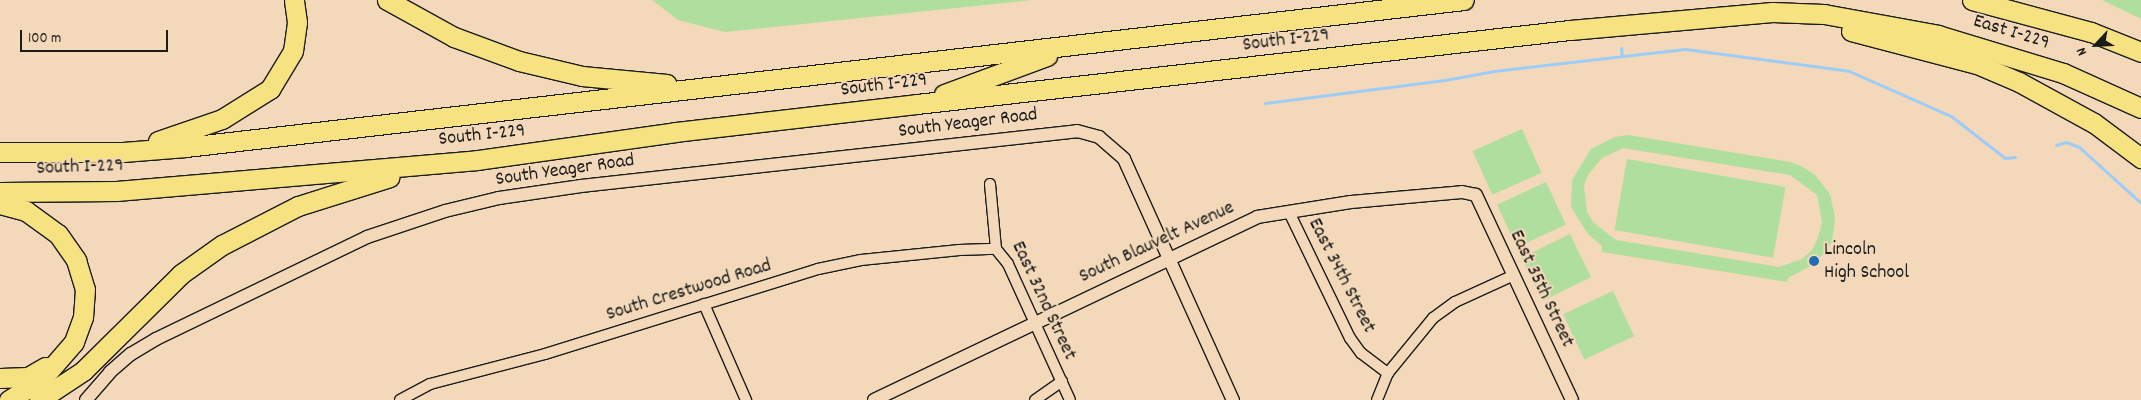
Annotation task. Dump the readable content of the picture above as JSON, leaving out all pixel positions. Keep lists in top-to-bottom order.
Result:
{
  "streets": {
    "highway": ["East I-229", "South I-229"],
    "street": [
      "South Yeager Road",
      "South Blauvelt Avenue",
      "East 34th Street",
      "East 35th Street",
      "South Crestwood Road",
      "East 32nd Street"
    ]
  },
  "crossings": [
    ["East I-229", "South I-229"],
    ["South Yeager Road", "South Blauvelt Avenue"],
    ["South Blauvelt Avenue", "East 34th Street"],
    ["South Blauvelt Avenue", "East 35th Street"],
    ["South Blauvelt Avenue", "East 32nd Street"],
    ["South Crestwood Road", "East 32nd Street"]
  ],
  "places": ["Lincoln High School"],
  "scale_bar": "100 m",
  "north": "bottom left"
}
